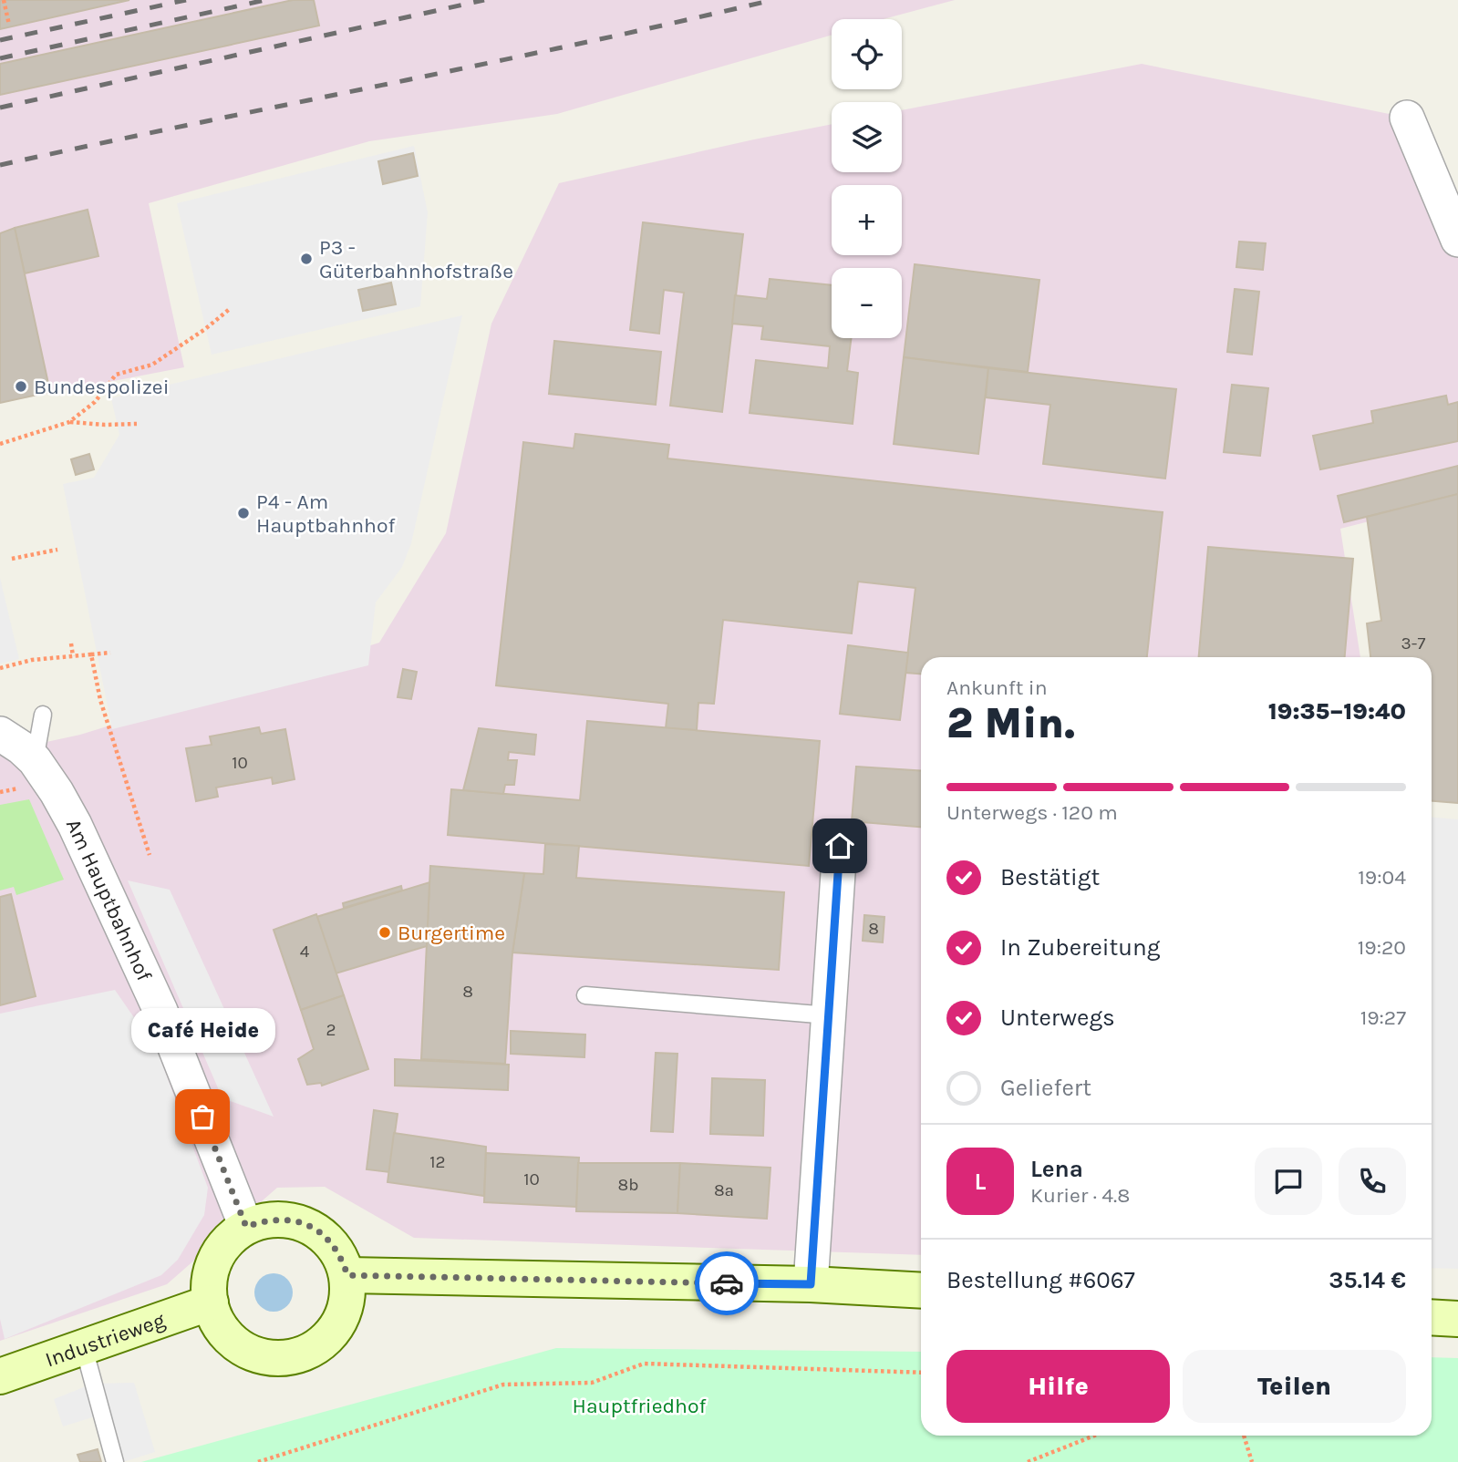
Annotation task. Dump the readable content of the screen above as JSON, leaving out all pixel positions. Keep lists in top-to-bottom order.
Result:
{
  "streets": {
    "street": ["Am Hauptbahnhof", "Industrieweg"]
  },
  "crossings": [
    ["Am Hauptbahnhof", "Industrieweg"]
  ],
  "parks": ["Hauptfriedhof"],
  "places": [
    "P3 - Güterbahnhofstraße",
    "Bundespolizei",
    "P4 - Am Hauptbahnhof",
    "Burgertime",
    "Café Heide"
  ],
  "house_numbers": [
    "3-7",
    "10",
    "8",
    "4",
    "8",
    "2",
    "12",
    "10",
    "8b",
    "8a"
  ],
  "page": {
    "map_buttons": ["+", "−"],
    "heading": ["2 Min.", "Ankunft in", "19:35–19:40"],
    "panel": [
      "Lena",
      "Kurier · 4.8",
      "Bestellung #6067",
      "35.14 €"
    ],
    "bar": "Unterwegs · 120 m",
    "list": [
      ["Bestätigt", "19:04"],
      ["In Zubereitung", "19:20"],
      ["Unterwegs", "19:27"],
      "Geliefert"
    ],
    "bubble": "Café Heide",
    "round": "L",
    "buttons": ["Hilfe", "Teilen"]
  }
}
